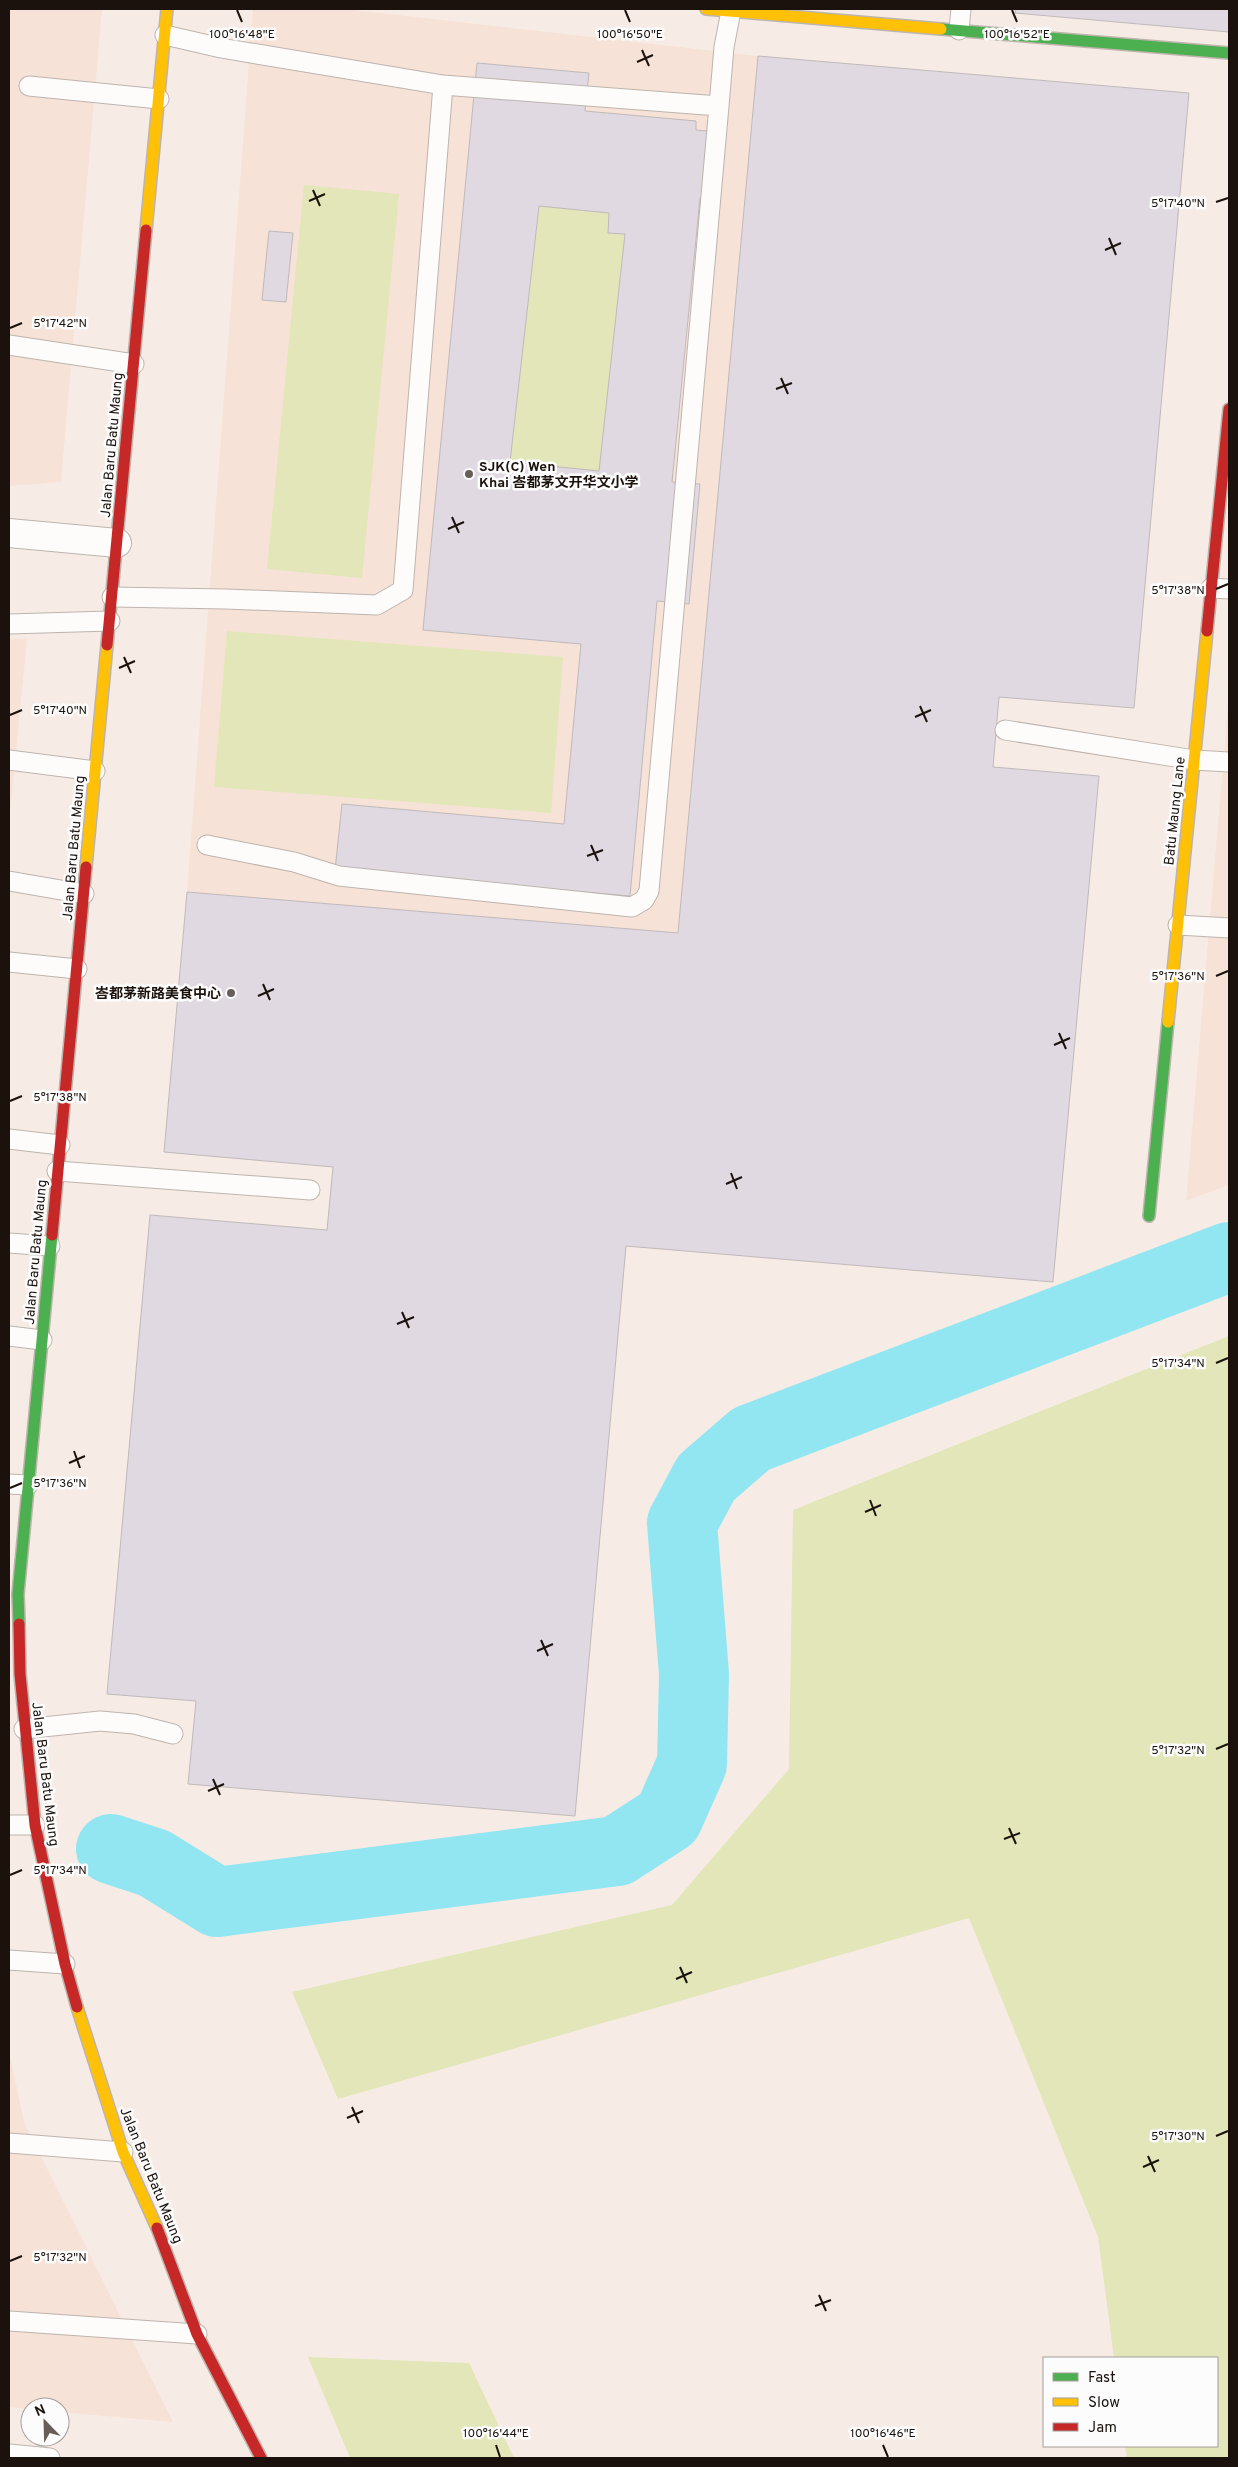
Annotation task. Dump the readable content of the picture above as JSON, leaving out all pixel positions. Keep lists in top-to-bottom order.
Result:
{
  "streets": {
    "street": ["Jalan Baru Batu Maung", "Batu Maung Lane"]
  },
  "places": ["SJK(C) Wen Khai 峇都茅文开华文小学", "峇都茅新路美食中心"],
  "legend": ["Fast", "Slow", "Jam"],
  "north": "top left",
  "coordinates": [
    "100°16'48\"E",
    "100°16'50\"E",
    "100°16'52\"E",
    "5°17'40\"N",
    "5°17'42\"N",
    "5°17'38\"N",
    "5°17'36\"N",
    "5°17'34\"N",
    "5°17'32\"N",
    "5°17'30\"N",
    "100°16'44\"E",
    "100°16'46\"E"
  ]
}
